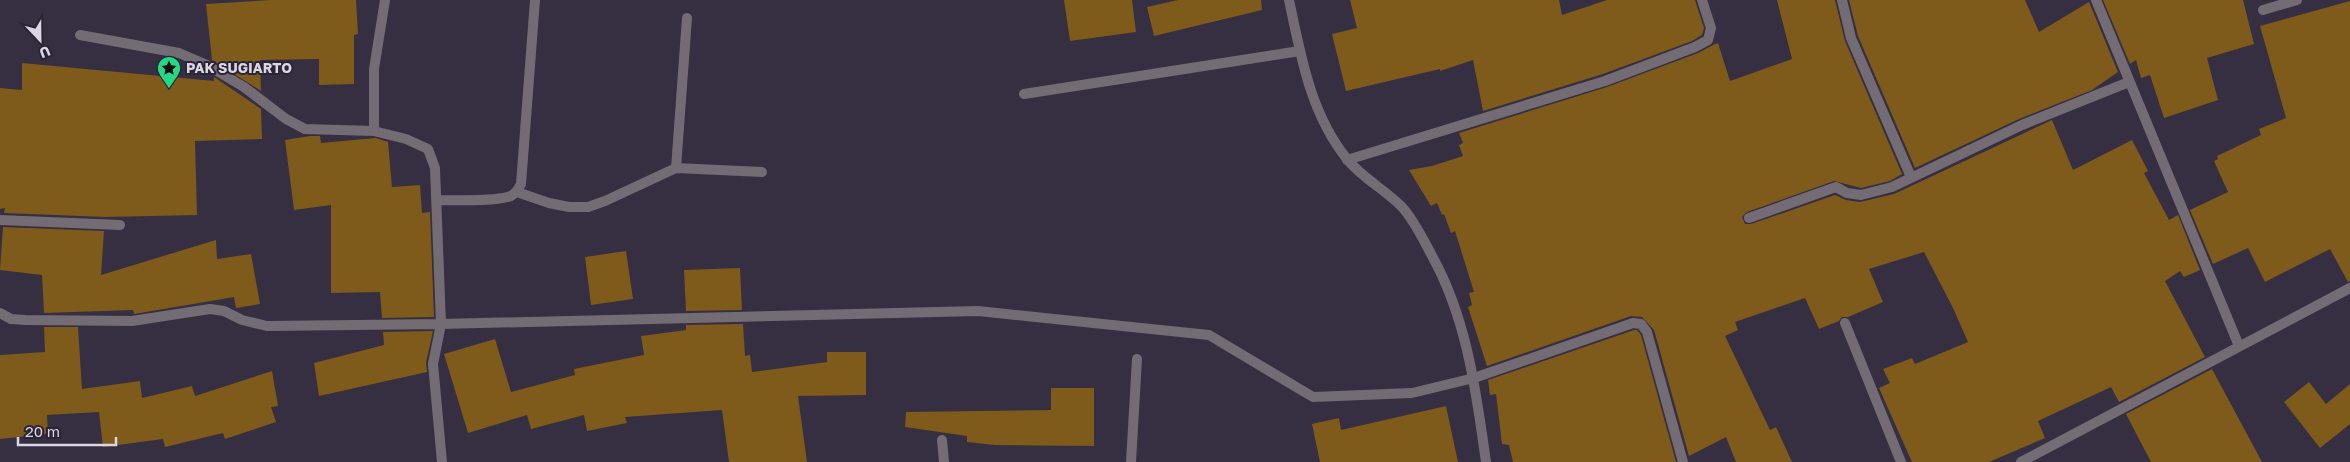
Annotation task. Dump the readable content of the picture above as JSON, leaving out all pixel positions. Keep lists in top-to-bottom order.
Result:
{
  "places": {
    "place": ["PAK SUGIARTO"]
  },
  "scale_bar": "20 m",
  "north": "bottom"
}
